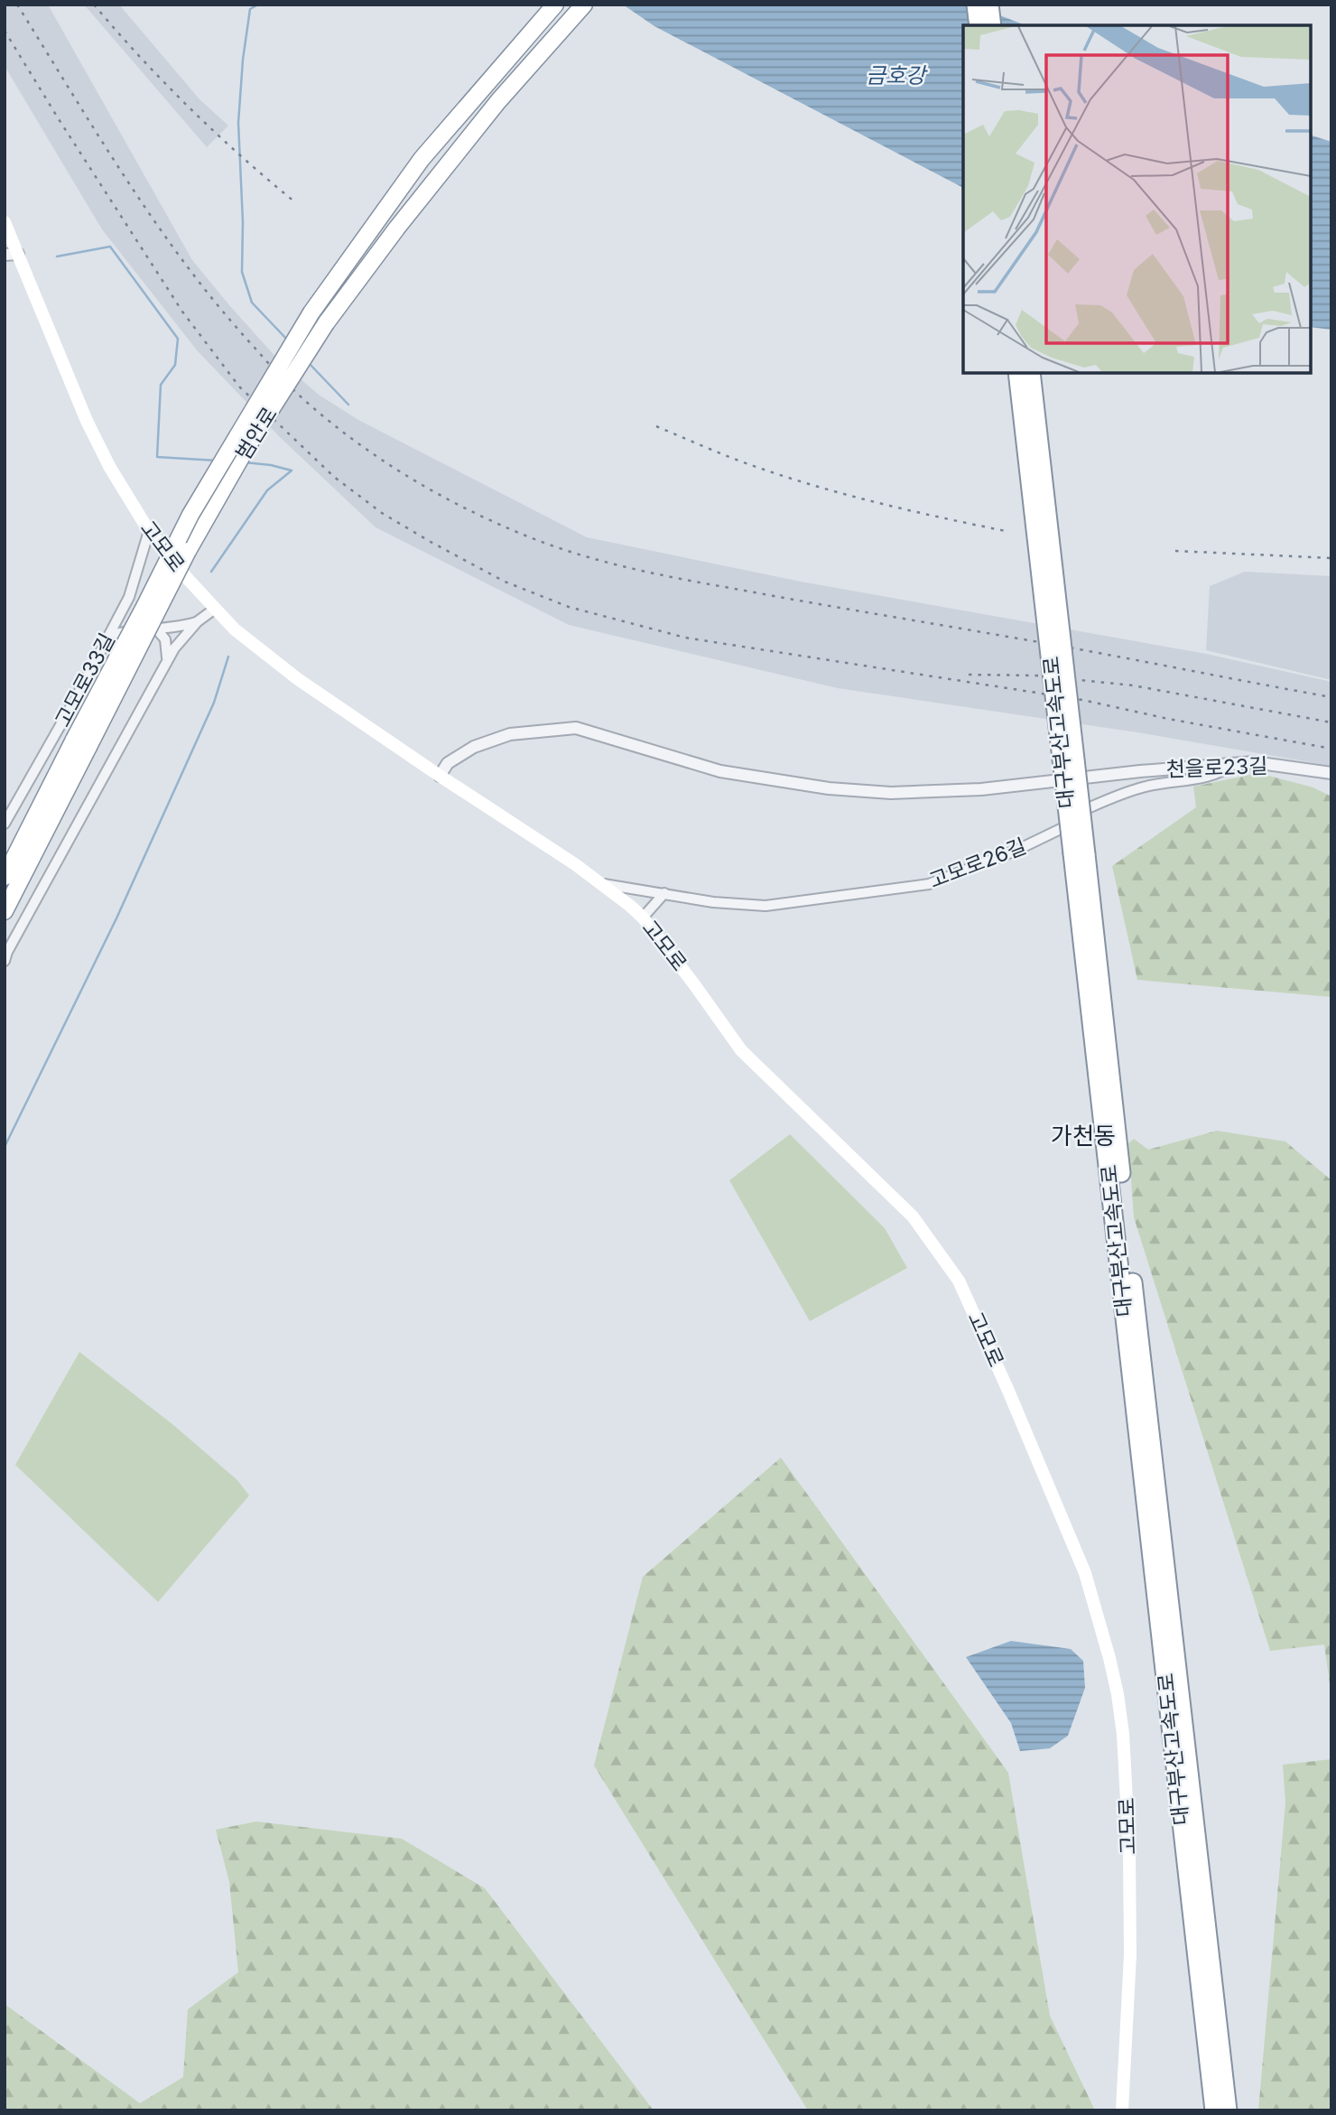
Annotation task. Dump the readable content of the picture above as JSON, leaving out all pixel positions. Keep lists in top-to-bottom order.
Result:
{
  "streets": {
    "highway": ["범안로", "대구부산고속도로"],
    "main road": ["고모로"],
    "street": ["고모로33길", "천을로23길", "고모로26길"]
  },
  "crossings": [
    ["고모로", "고모로33길"],
    ["고모로", "천을로23길"],
    ["고모로", "고모로26길"],
    ["천을로23길", "고모로26길"]
  ],
  "districts": ["가천동"],
  "water": ["금호강"]
}
